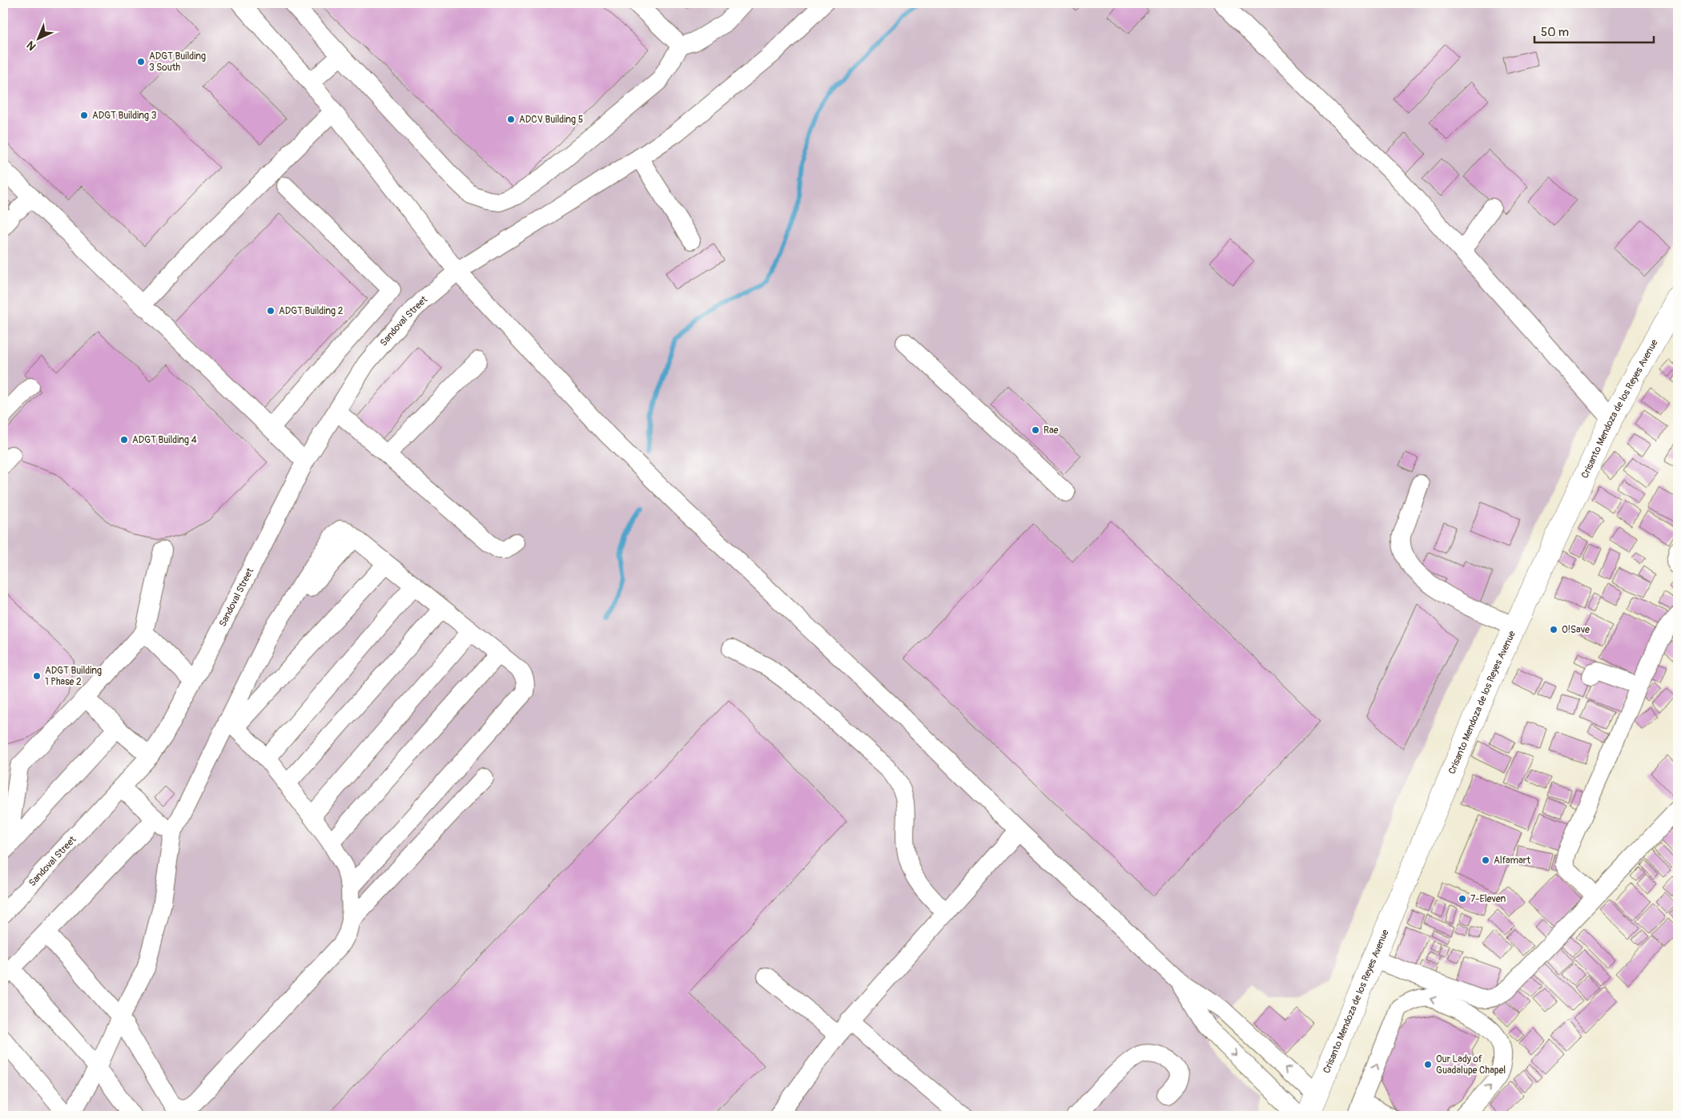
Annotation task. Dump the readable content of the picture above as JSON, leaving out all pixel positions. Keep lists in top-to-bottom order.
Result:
{
  "streets": {
    "main road": ["Crisanto Mendoza de los Reyes Avenue"],
    "street": ["Sandoval Street"]
  },
  "places": [
    "ADGT Building 3 South",
    "ADGT Building 3",
    "ADCV Building 5",
    "ADGT Building 2",
    "Rae",
    "ADGT Building 4",
    "O!Save",
    "ADGT Building 1 Phase 2",
    "Alfamart",
    "7-Eleven",
    "Our Lady of Guadalupe Chapel"
  ],
  "scale_bar": "50 m",
  "north": "bottom left"
}
